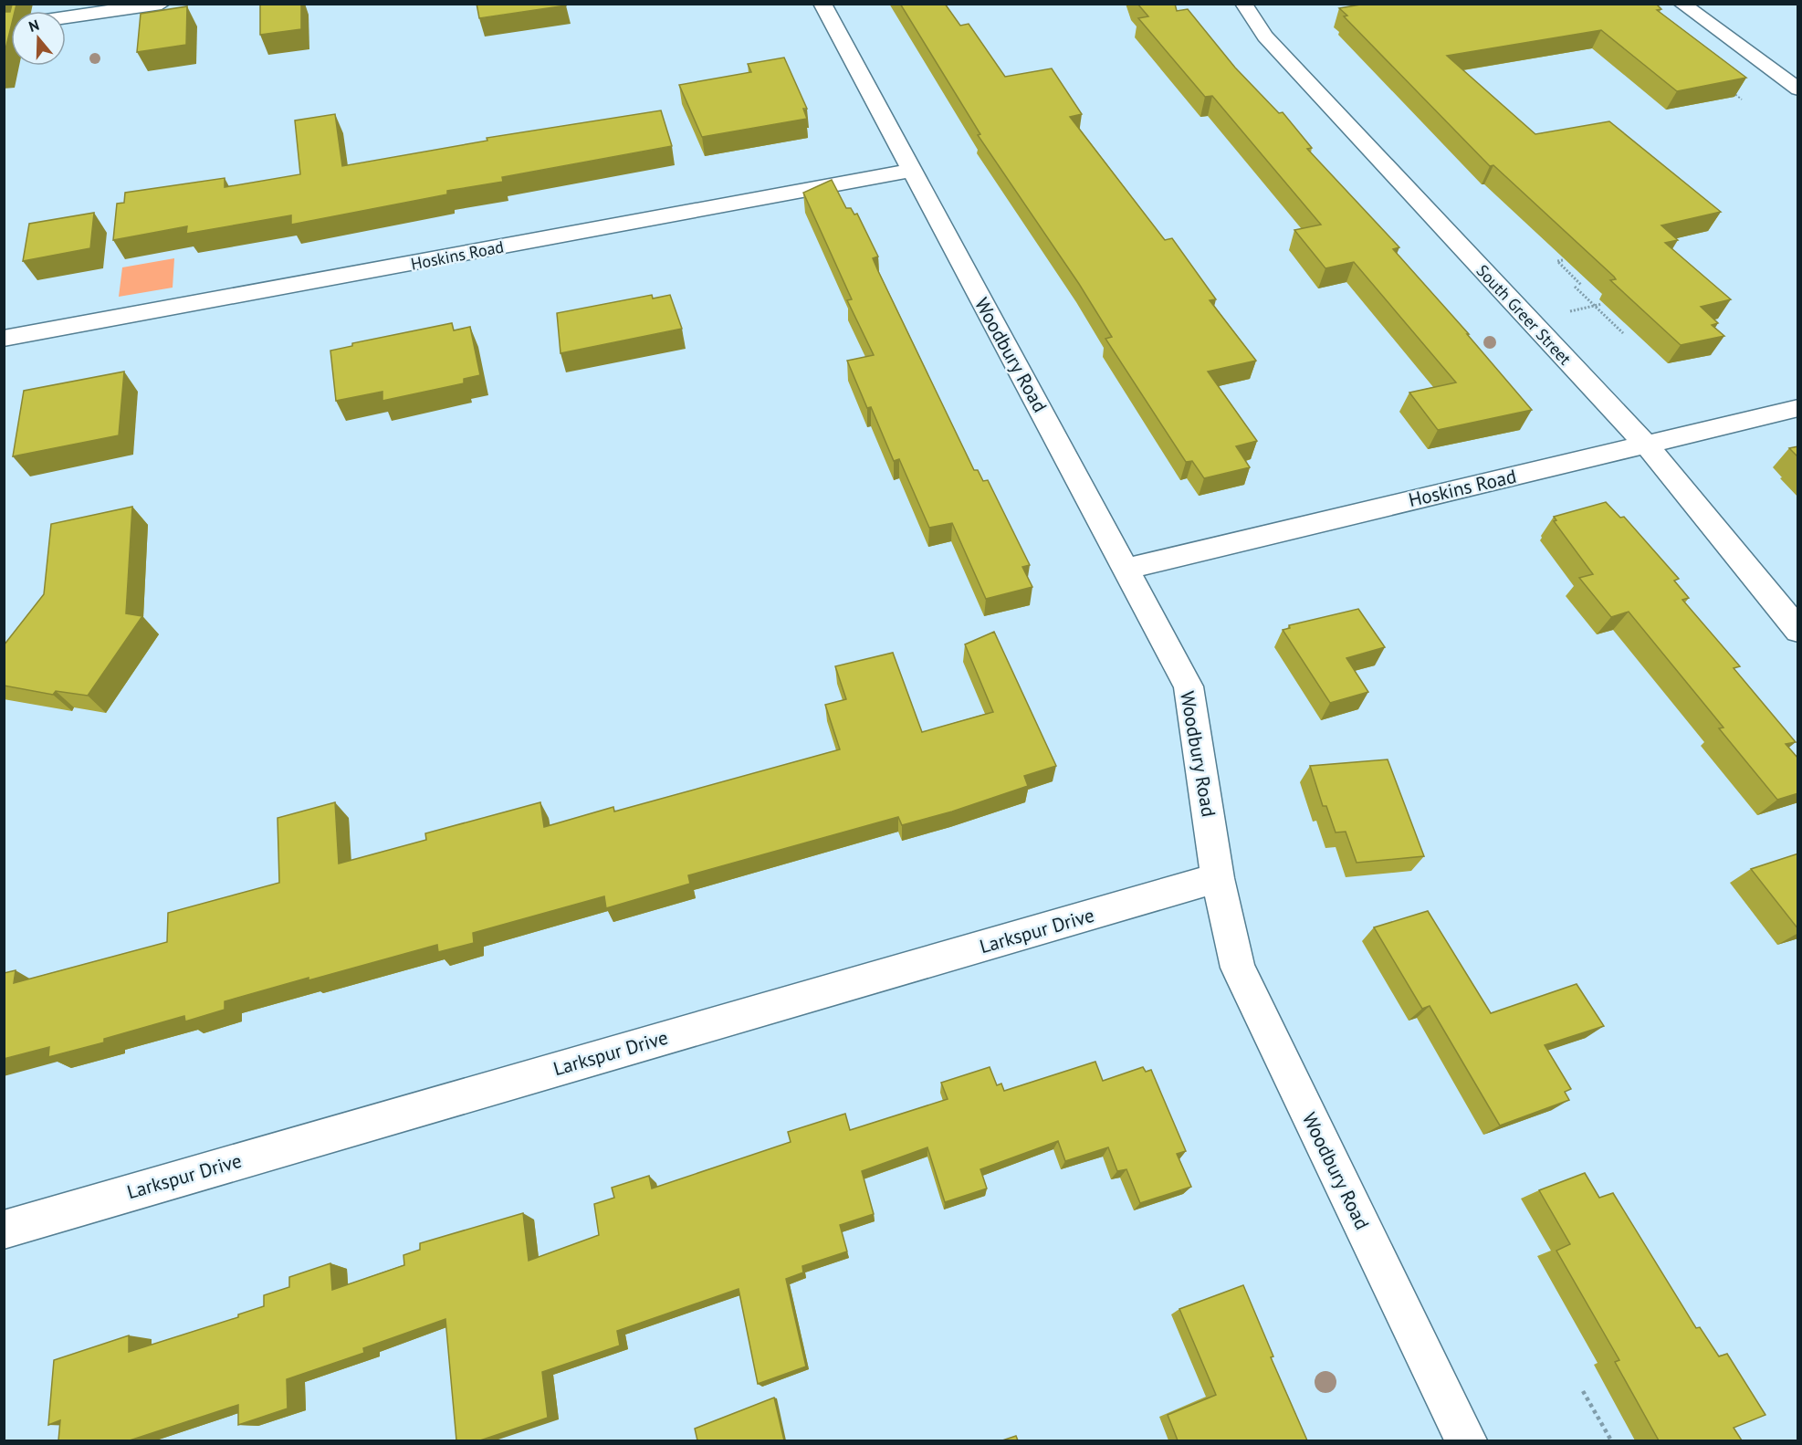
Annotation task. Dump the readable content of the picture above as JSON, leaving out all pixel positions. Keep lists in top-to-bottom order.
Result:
{
  "streets": {
    "street": [
      "Hoskins Road",
      "South Greer Street",
      "Woodbury Road",
      "Larkspur Drive"
    ]
  },
  "crossings": [
    ["Hoskins Road", "South Greer Street"],
    ["Hoskins Road", "Woodbury Road"],
    ["Woodbury Road", "Larkspur Drive"]
  ],
  "north": "top"
}
